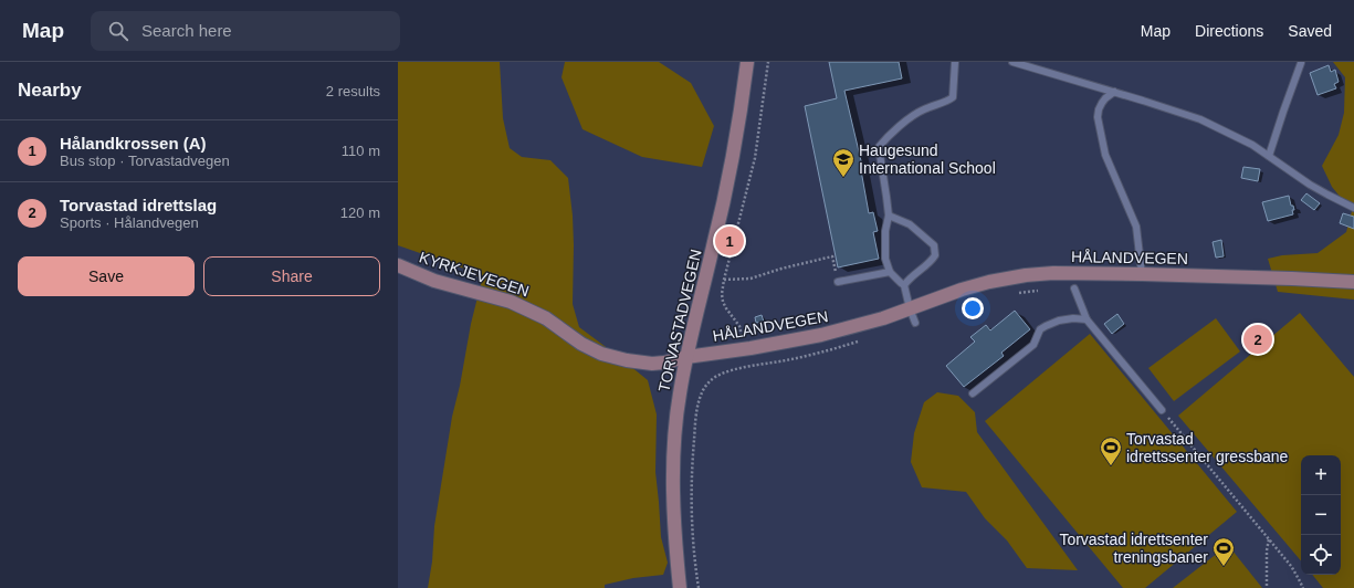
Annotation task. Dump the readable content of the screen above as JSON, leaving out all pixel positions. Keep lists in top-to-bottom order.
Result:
{
  "streets": {
    "main road": ["HÅLANDVEGEN", "KYRKJEVEGEN", "TORVASTADVEGEN"]
  },
  "crossings": [
    ["HÅLANDVEGEN", "KYRKJEVEGEN"],
    ["HÅLANDVEGEN", "TORVASTADVEGEN"],
    ["KYRKJEVEGEN", "TORVASTADVEGEN"]
  ],
  "places": {
    "school or university": ["Haugesund International School"],
    "sports": ["Torvastad idrettssenter gressbane", "Torvastad idrettsenter treningsbaner"]
  },
  "page": {
    "header": "Map",
    "search": "Search here",
    "nav": ["Map", "Directions", "Saved"],
    "heading": ["Nearby", "2 results"],
    "list": [
      {
        "mark": "1",
        "name": "Hålandkrossen (A)",
        "note": "Bus stop · Torvastadvegen",
        "value": "110 m"
      },
      {
        "mark": "2",
        "name": "Torvastad idrettslag",
        "note": "Sports · Hålandvegen",
        "value": "120 m"
      }
    ],
    "pins": ["1", "2"],
    "buttons": ["Save", "Share"],
    "map_buttons": ["+", "−"]
  }
}
